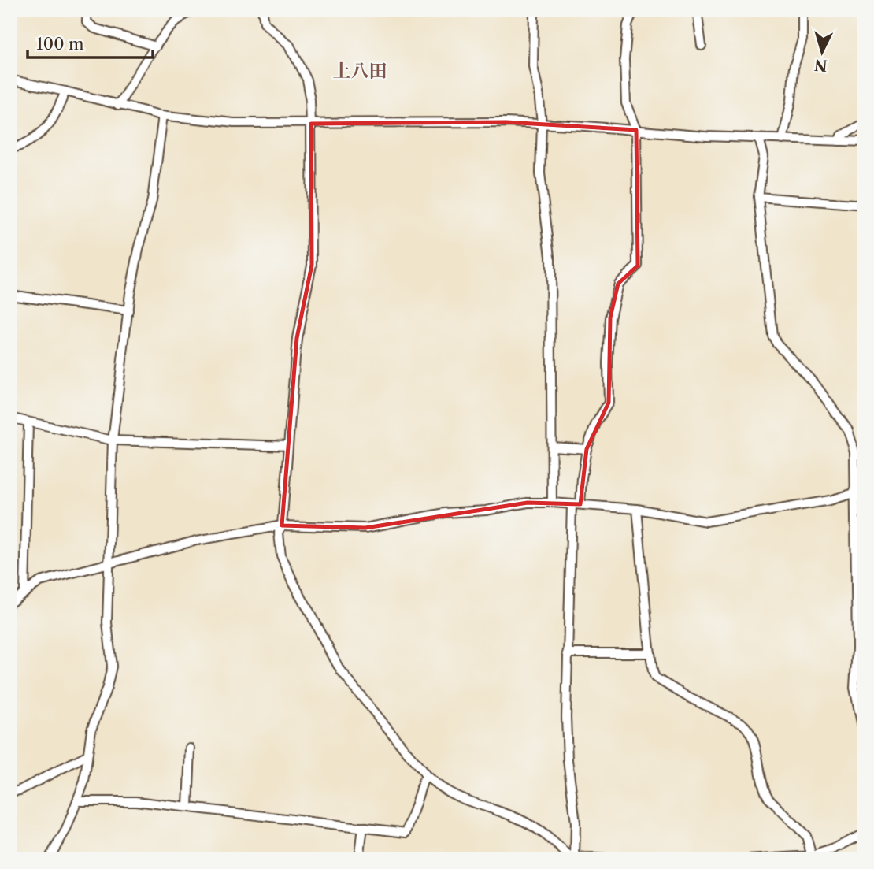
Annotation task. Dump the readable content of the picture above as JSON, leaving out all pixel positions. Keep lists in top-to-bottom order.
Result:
{
  "districts": ["上八田"],
  "scale_bar": "100 m",
  "north": "bottom"
}
